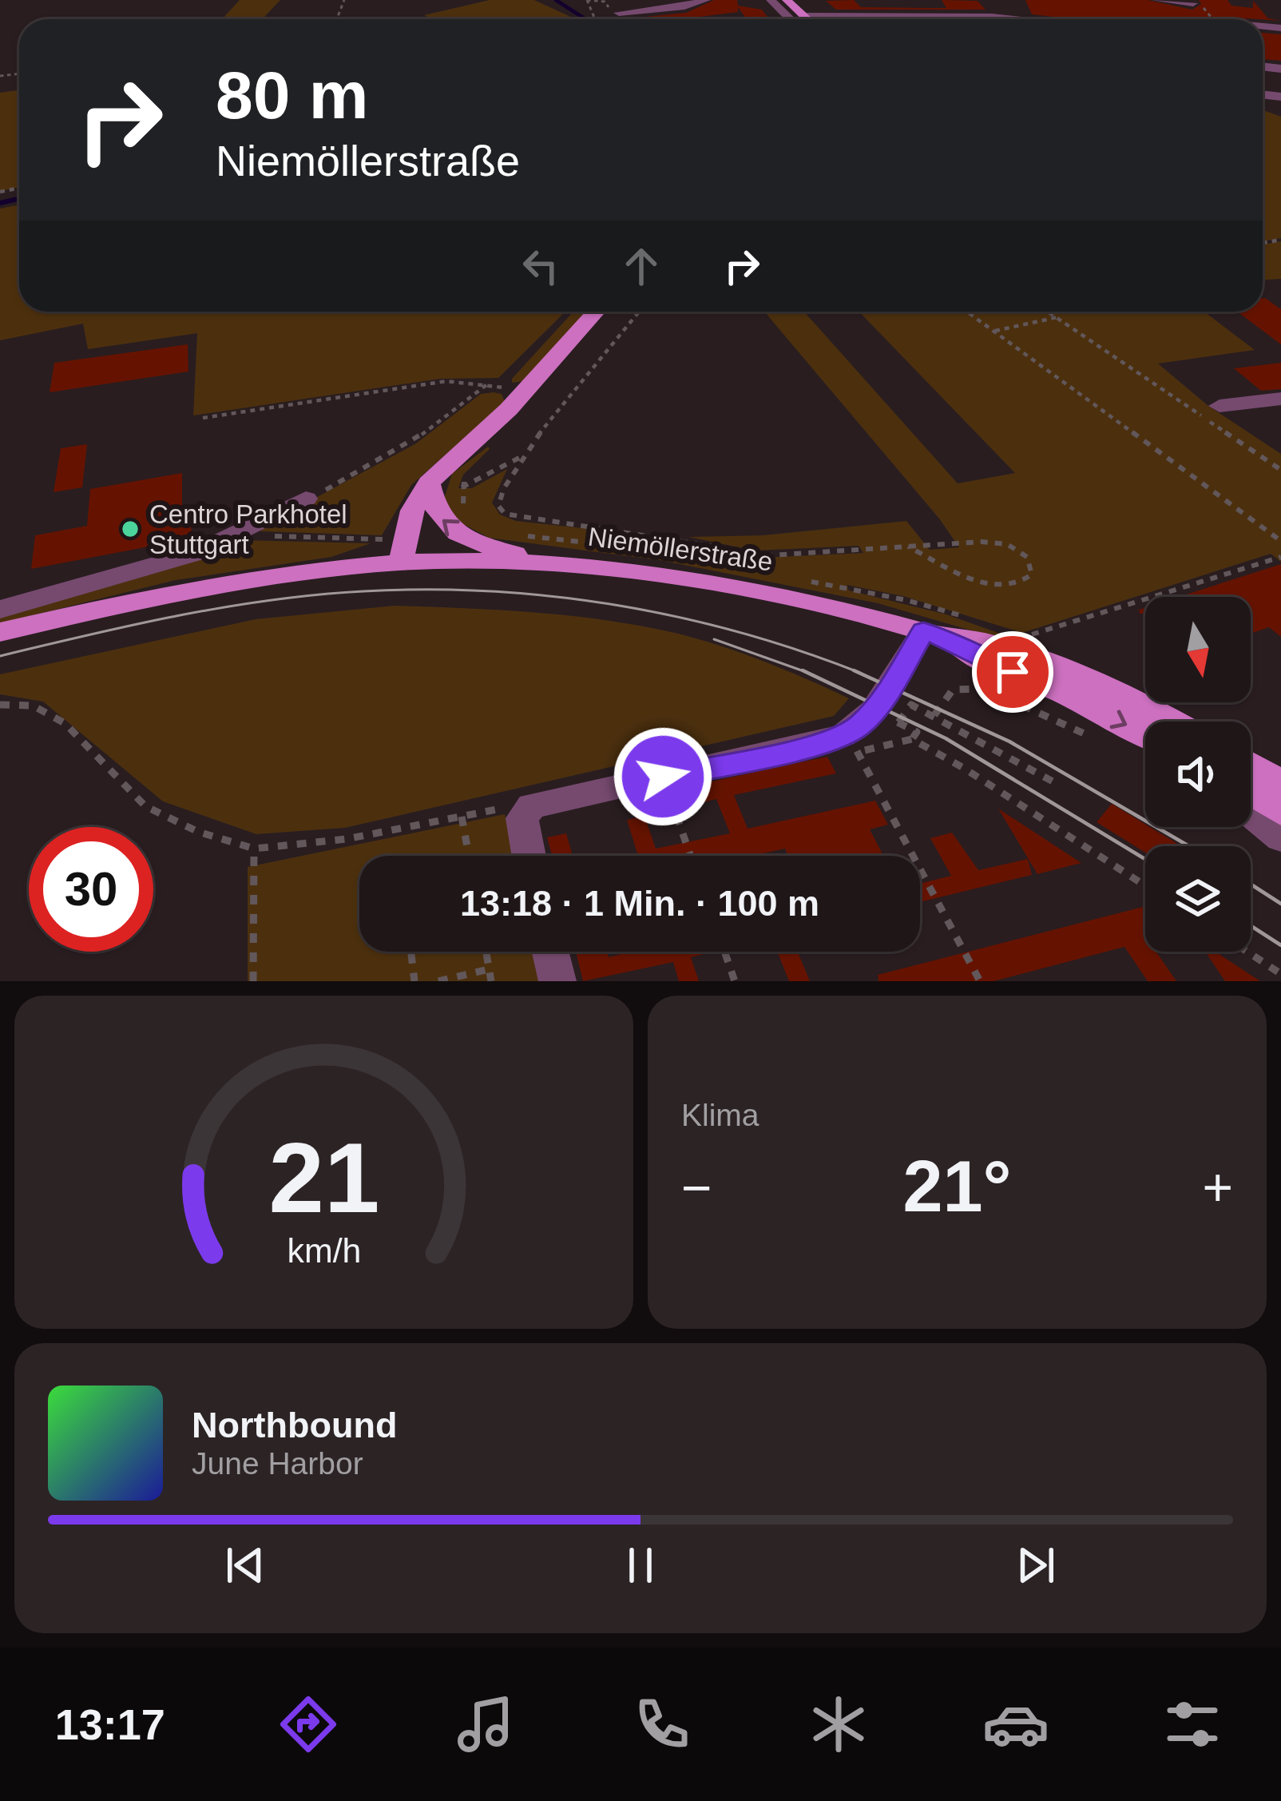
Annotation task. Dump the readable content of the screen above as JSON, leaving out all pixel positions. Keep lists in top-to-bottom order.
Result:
{
  "streets": {
    "main road": ["Niemöllerstraße"]
  },
  "places": ["Centro Parkhotel Stuttgart"],
  "north": "bottom",
  "page": {
    "turn": ["80 m", "Niemöllerstraße"],
    "limit": "30",
    "trip": "13:18 · 1 Min. · 100 m",
    "tile": "Klima",
    "heat": ["−", "21°", "+"],
    "song": ["Northbound", "June Harbor"],
    "tabs": "13:17",
    "gauge": ["21", "km/h"]
  }
}
